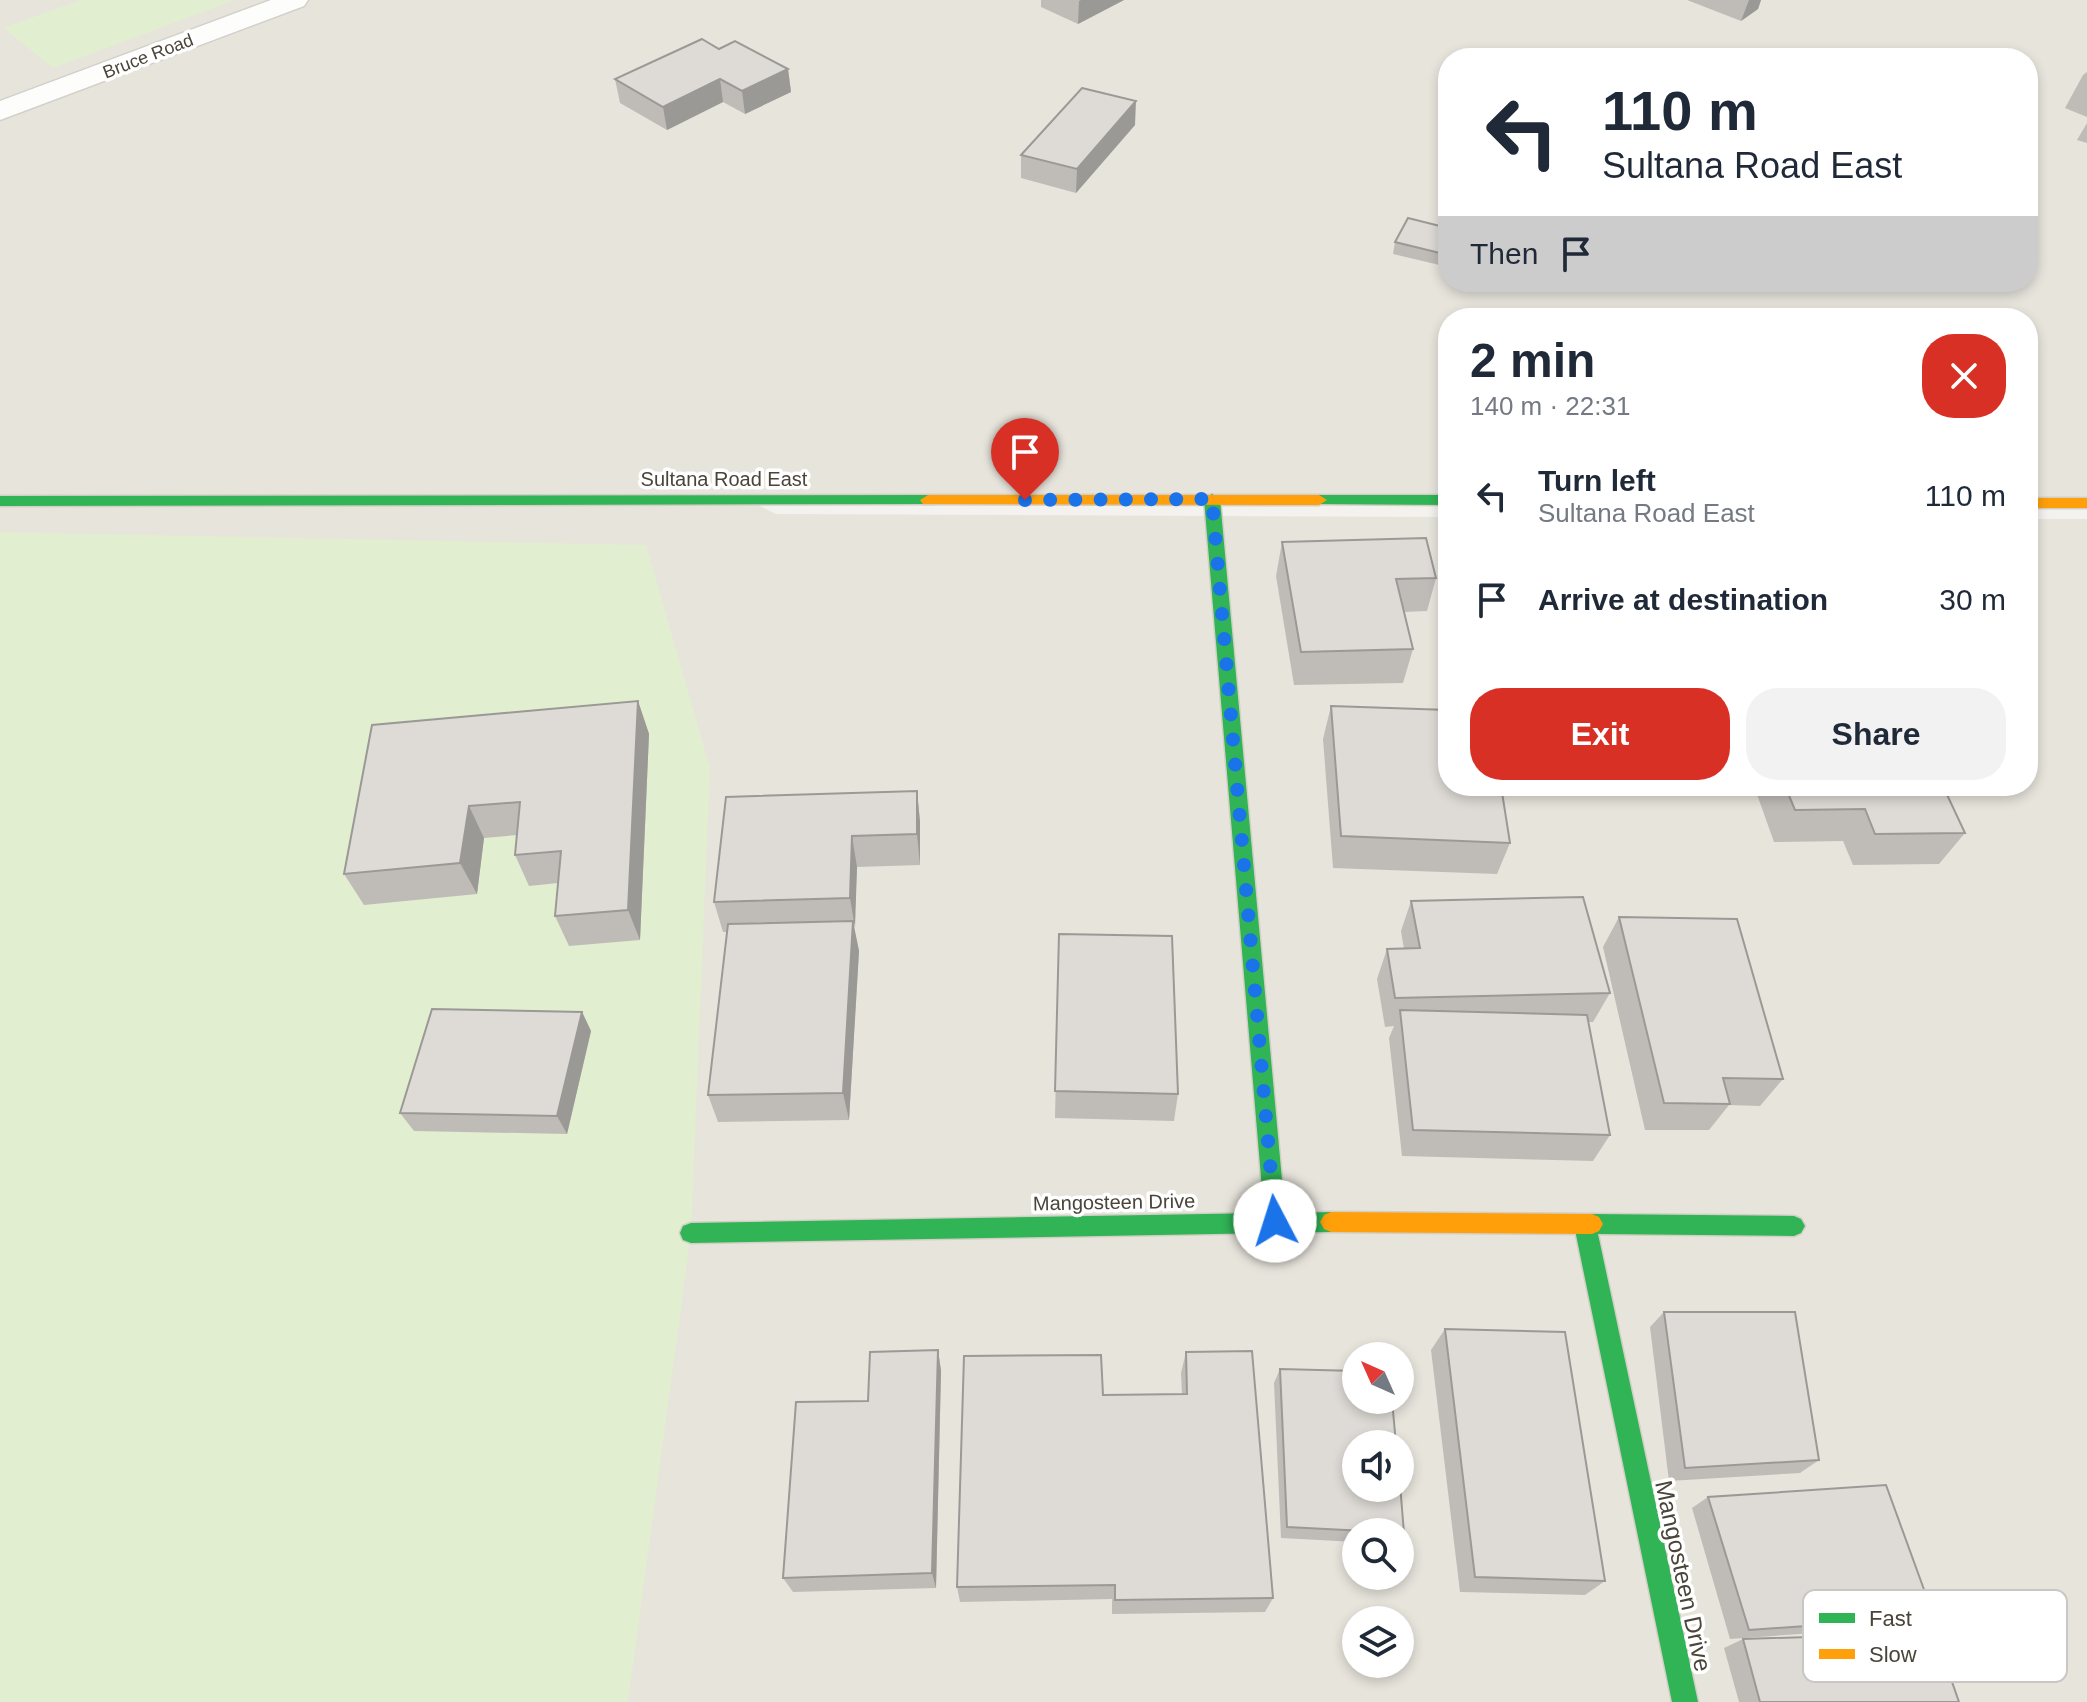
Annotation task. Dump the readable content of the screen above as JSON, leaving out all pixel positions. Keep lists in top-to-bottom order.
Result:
{
  "streets": {
    "street": ["Bruce Road", "Sultana Road East", "Mangosteen Drive"]
  },
  "legend": ["Fast", "Slow"],
  "north": "top left",
  "page": {
    "turn": ["110 m", "Sultana Road East"],
    "then": "Then",
    "heading": ["2 min", "140 m · 22:31"],
    "list": [
      {
        "name": "Turn left",
        "note": "Sultana Road East",
        "value": "110 m"
      },
      {
        "name": "Arrive at destination",
        "value": "30 m"
      }
    ],
    "buttons": ["Exit", "Share"]
  }
}
